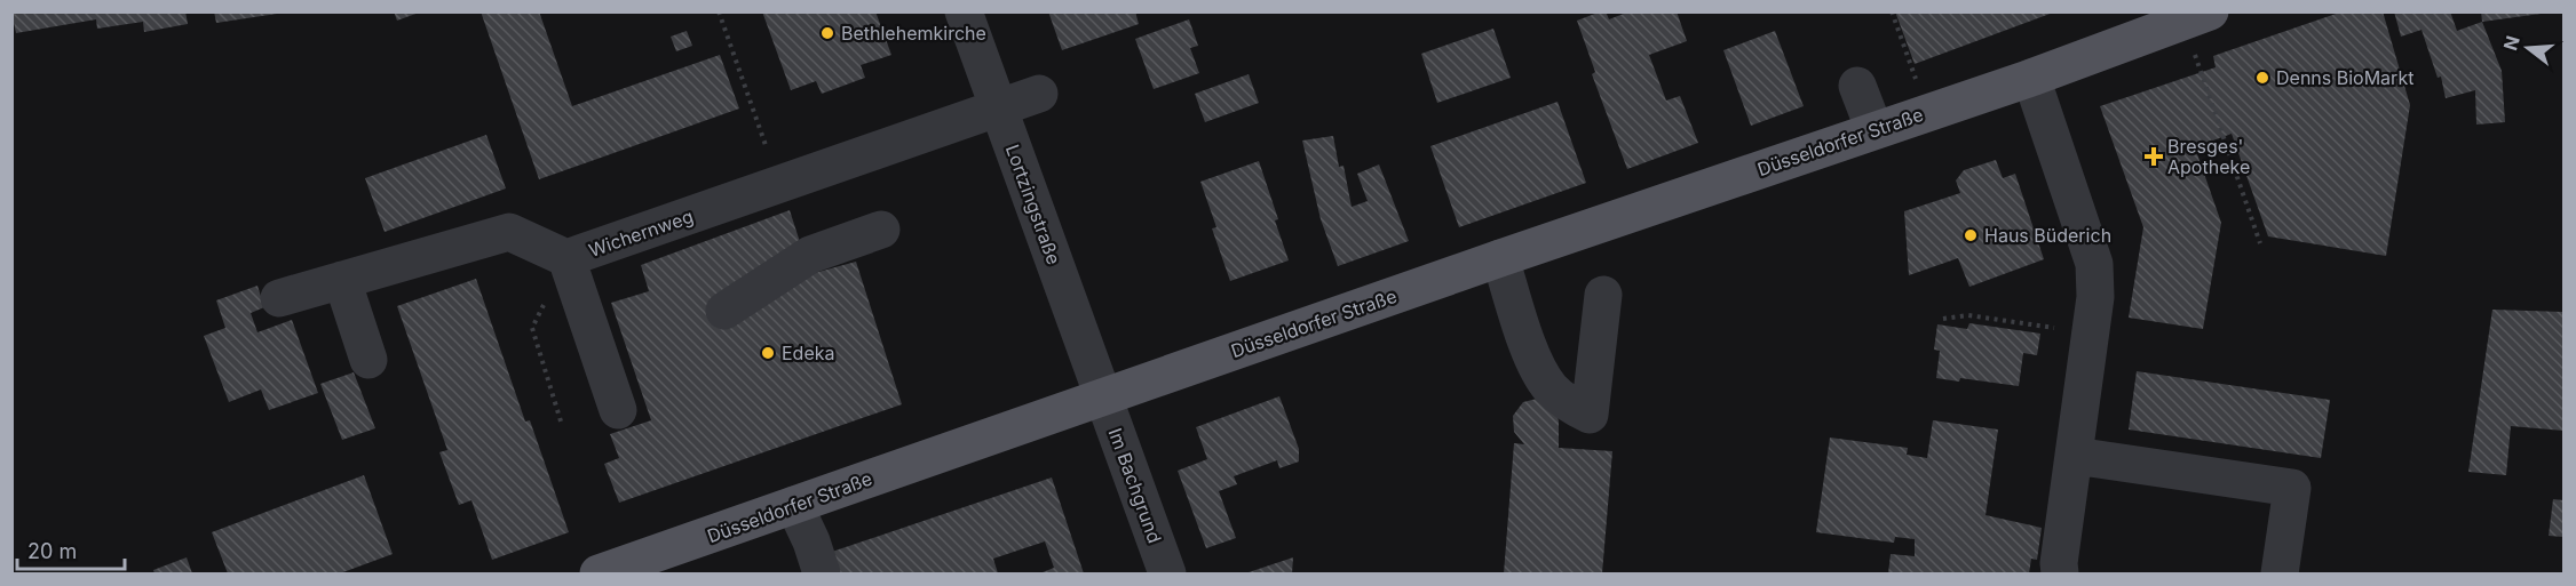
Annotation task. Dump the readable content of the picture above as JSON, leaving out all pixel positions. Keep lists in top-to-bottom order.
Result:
{
  "streets": {
    "main road": ["Düsseldorfer Straße"],
    "street": ["Lortzingstraße", "Wichernweg", "Im Bachgrund"]
  },
  "crossings": [
    ["Düsseldorfer Straße", "Lortzingstraße"],
    ["Düsseldorfer Straße", "Im Bachgrund"],
    ["Lortzingstraße", "Wichernweg"],
    ["Lortzingstraße", "Im Bachgrund"]
  ],
  "places": {
    "other": [
      "Bethlehemkirche",
      "Denns BioMarkt",
      "Haus Büderich",
      "Edeka"
    ],
    "health": ["Bresges' Apotheke"]
  },
  "scale_bar": "20 m",
  "north": "left"
}
